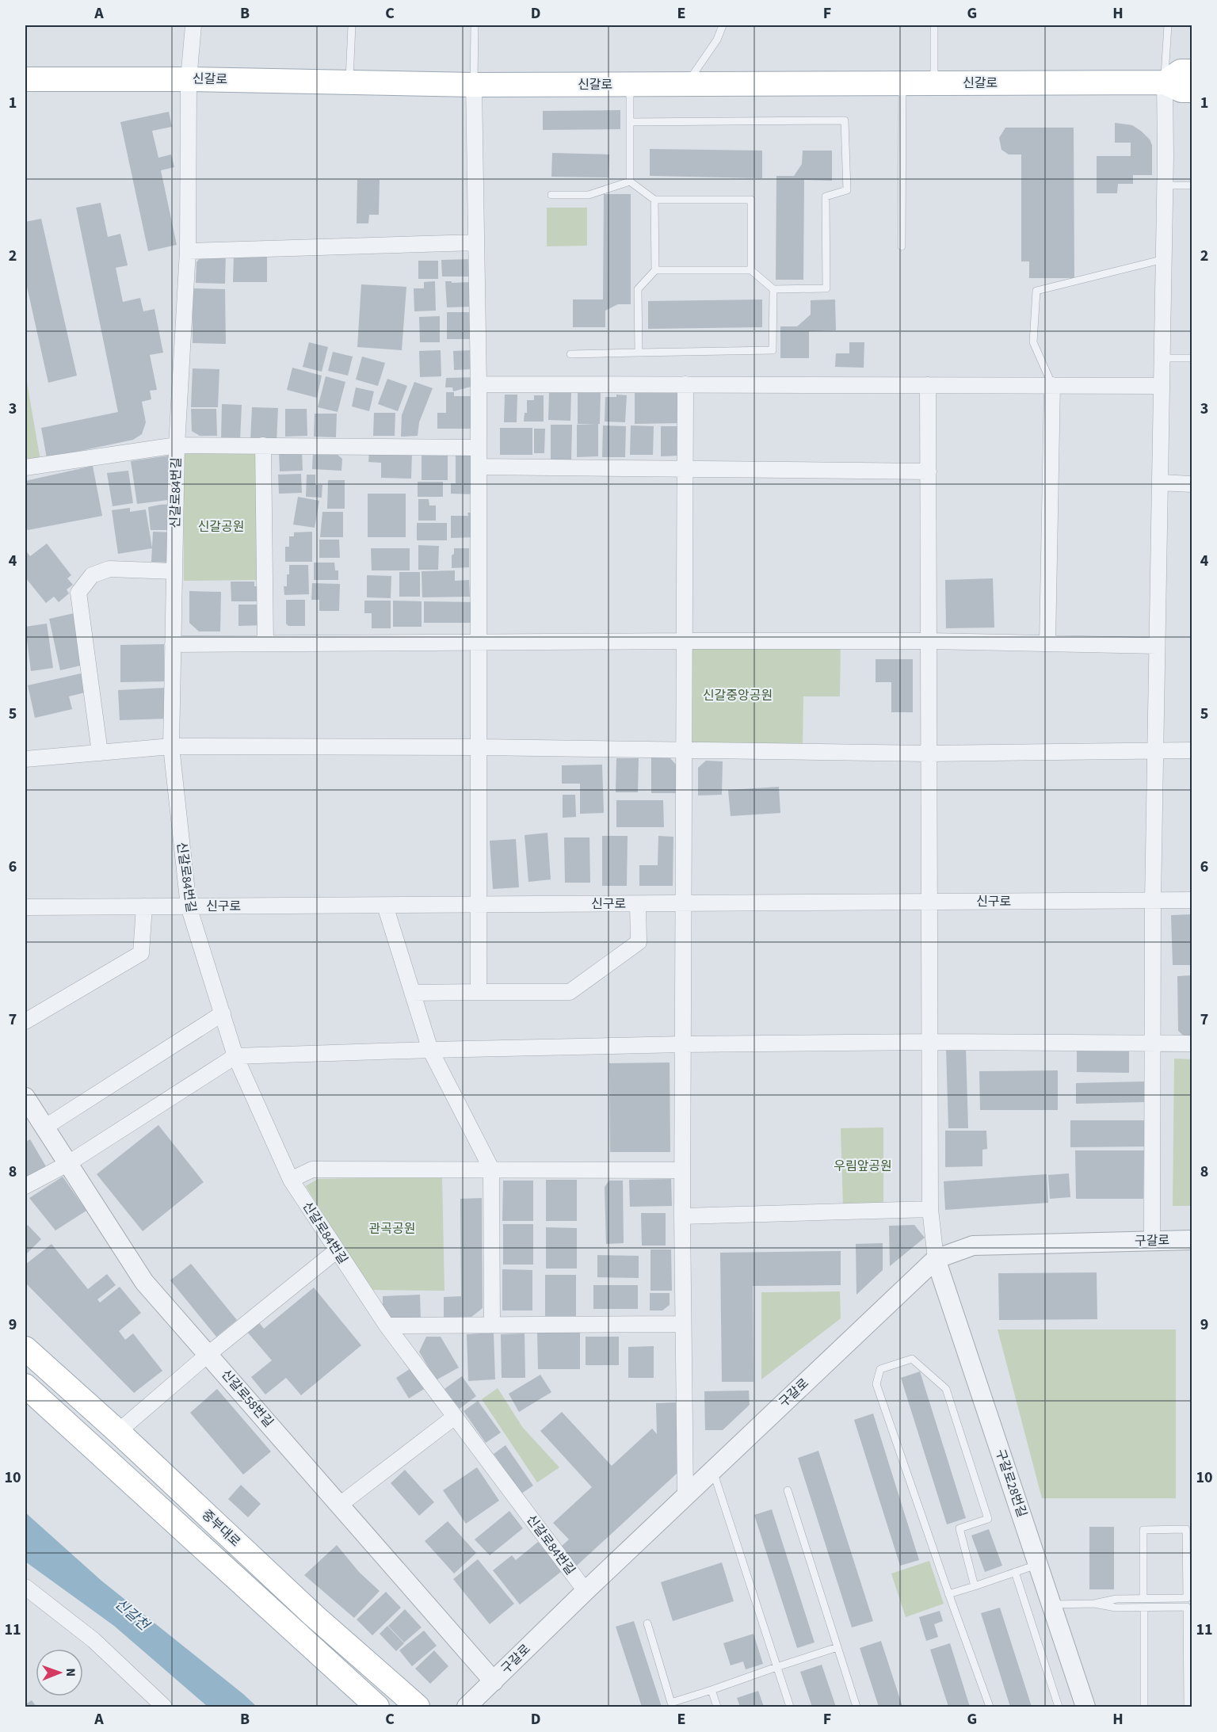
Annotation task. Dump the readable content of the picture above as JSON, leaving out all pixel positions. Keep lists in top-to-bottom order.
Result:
{
  "streets": {
    "main road": ["신갈로", "중부대로"],
    "street": [
      "신갈로84번길",
      "신구로",
      "구갈로",
      "신갈로58번길",
      "구갈로28번길"
    ]
  },
  "crossings": [
    ["신갈로", "신갈로84번길"],
    ["신갈로84번길", "신구로"],
    ["신갈로84번길", "구갈로"],
    ["구갈로", "신갈로58번길"],
    ["구갈로", "구갈로28번길"]
  ],
  "water": ["신갈천"],
  "parks": [
    "신갈공원",
    "신갈중앙공원",
    "우림앞공원",
    "관곡공원"
  ],
  "north": "right",
  "grid": {
    "columns": [
      "A",
      "B",
      "C",
      "D",
      "E",
      "F",
      "G",
      "H"
    ],
    "rows": [
      "1",
      "2",
      "3",
      "4",
      "5",
      "6",
      "7",
      "8",
      "9",
      "10",
      "11"
    ]
  }
}
